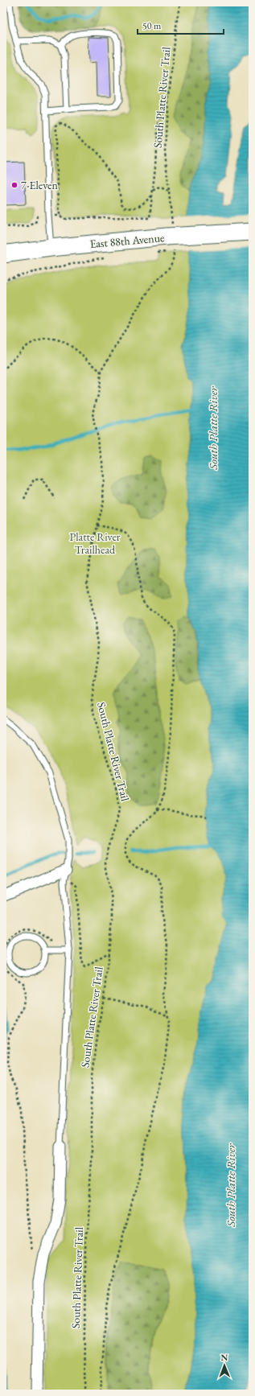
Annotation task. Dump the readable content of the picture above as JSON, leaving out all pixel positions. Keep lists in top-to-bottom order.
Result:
{
  "streets": {
    "main road": ["East 88th Avenue"],
    "path": ["South Platte River Trail"]
  },
  "crossings": [
    ["South Platte River Trail", "East 88th Avenue"]
  ],
  "water": ["South Platte River"],
  "parks": ["Platte River Trailhead"],
  "places": ["7-Eleven"],
  "scale_bar": "50 m",
  "north": "top"
}
